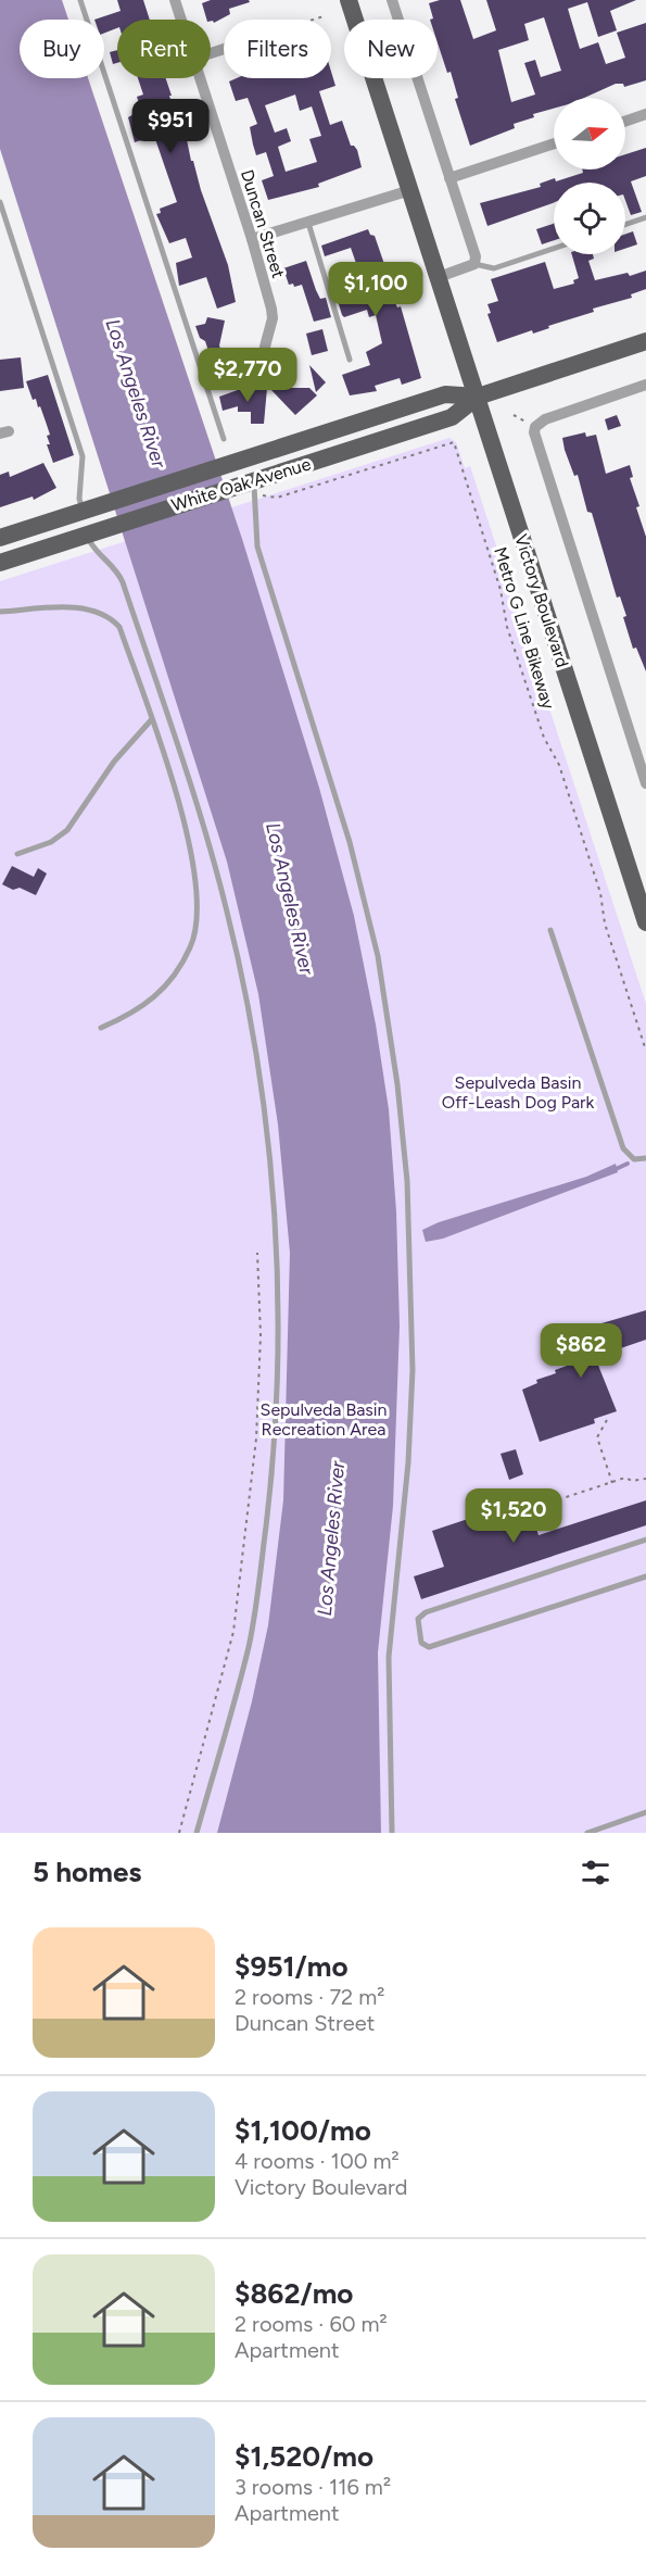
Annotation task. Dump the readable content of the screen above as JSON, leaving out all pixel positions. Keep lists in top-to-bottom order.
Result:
{
  "streets": {
    "main road": ["White Oak Avenue", "Victory Boulevard"],
    "street": ["Duncan Street"],
    "path": ["Metro G Line Bikeway"]
  },
  "crossings": [
    ["White Oak Avenue", "Victory Boulevard"],
    ["White Oak Avenue", "Metro G Line Bikeway"]
  ],
  "water": ["Los Angeles River"],
  "parks": ["Sepulveda Basin Off-Leash Dog Park", "Sepulveda Basin Recreation Area"],
  "north": "right",
  "page": {
    "chip": [
      "Buy",
      "Rent",
      "Filters",
      "New"
    ],
    "price": [
      "$951",
      "$1,100",
      "$2,770",
      "$862",
      "$1,520"
    ],
    "heading": "5 homes",
    "list": [
      {
        "name": "$951/mo",
        "note": "2 rooms · 72 m² · Duncan Street"
      },
      {
        "name": "$1,100/mo",
        "note": "4 rooms · 100 m² · Victory Boulevard"
      },
      {
        "name": "$862/mo",
        "note": "2 rooms · 60 m² · Apartment"
      },
      {
        "name": "$1,520/mo",
        "note": "3 rooms · 116 m² · Apartment"
      }
    ]
  }
}
